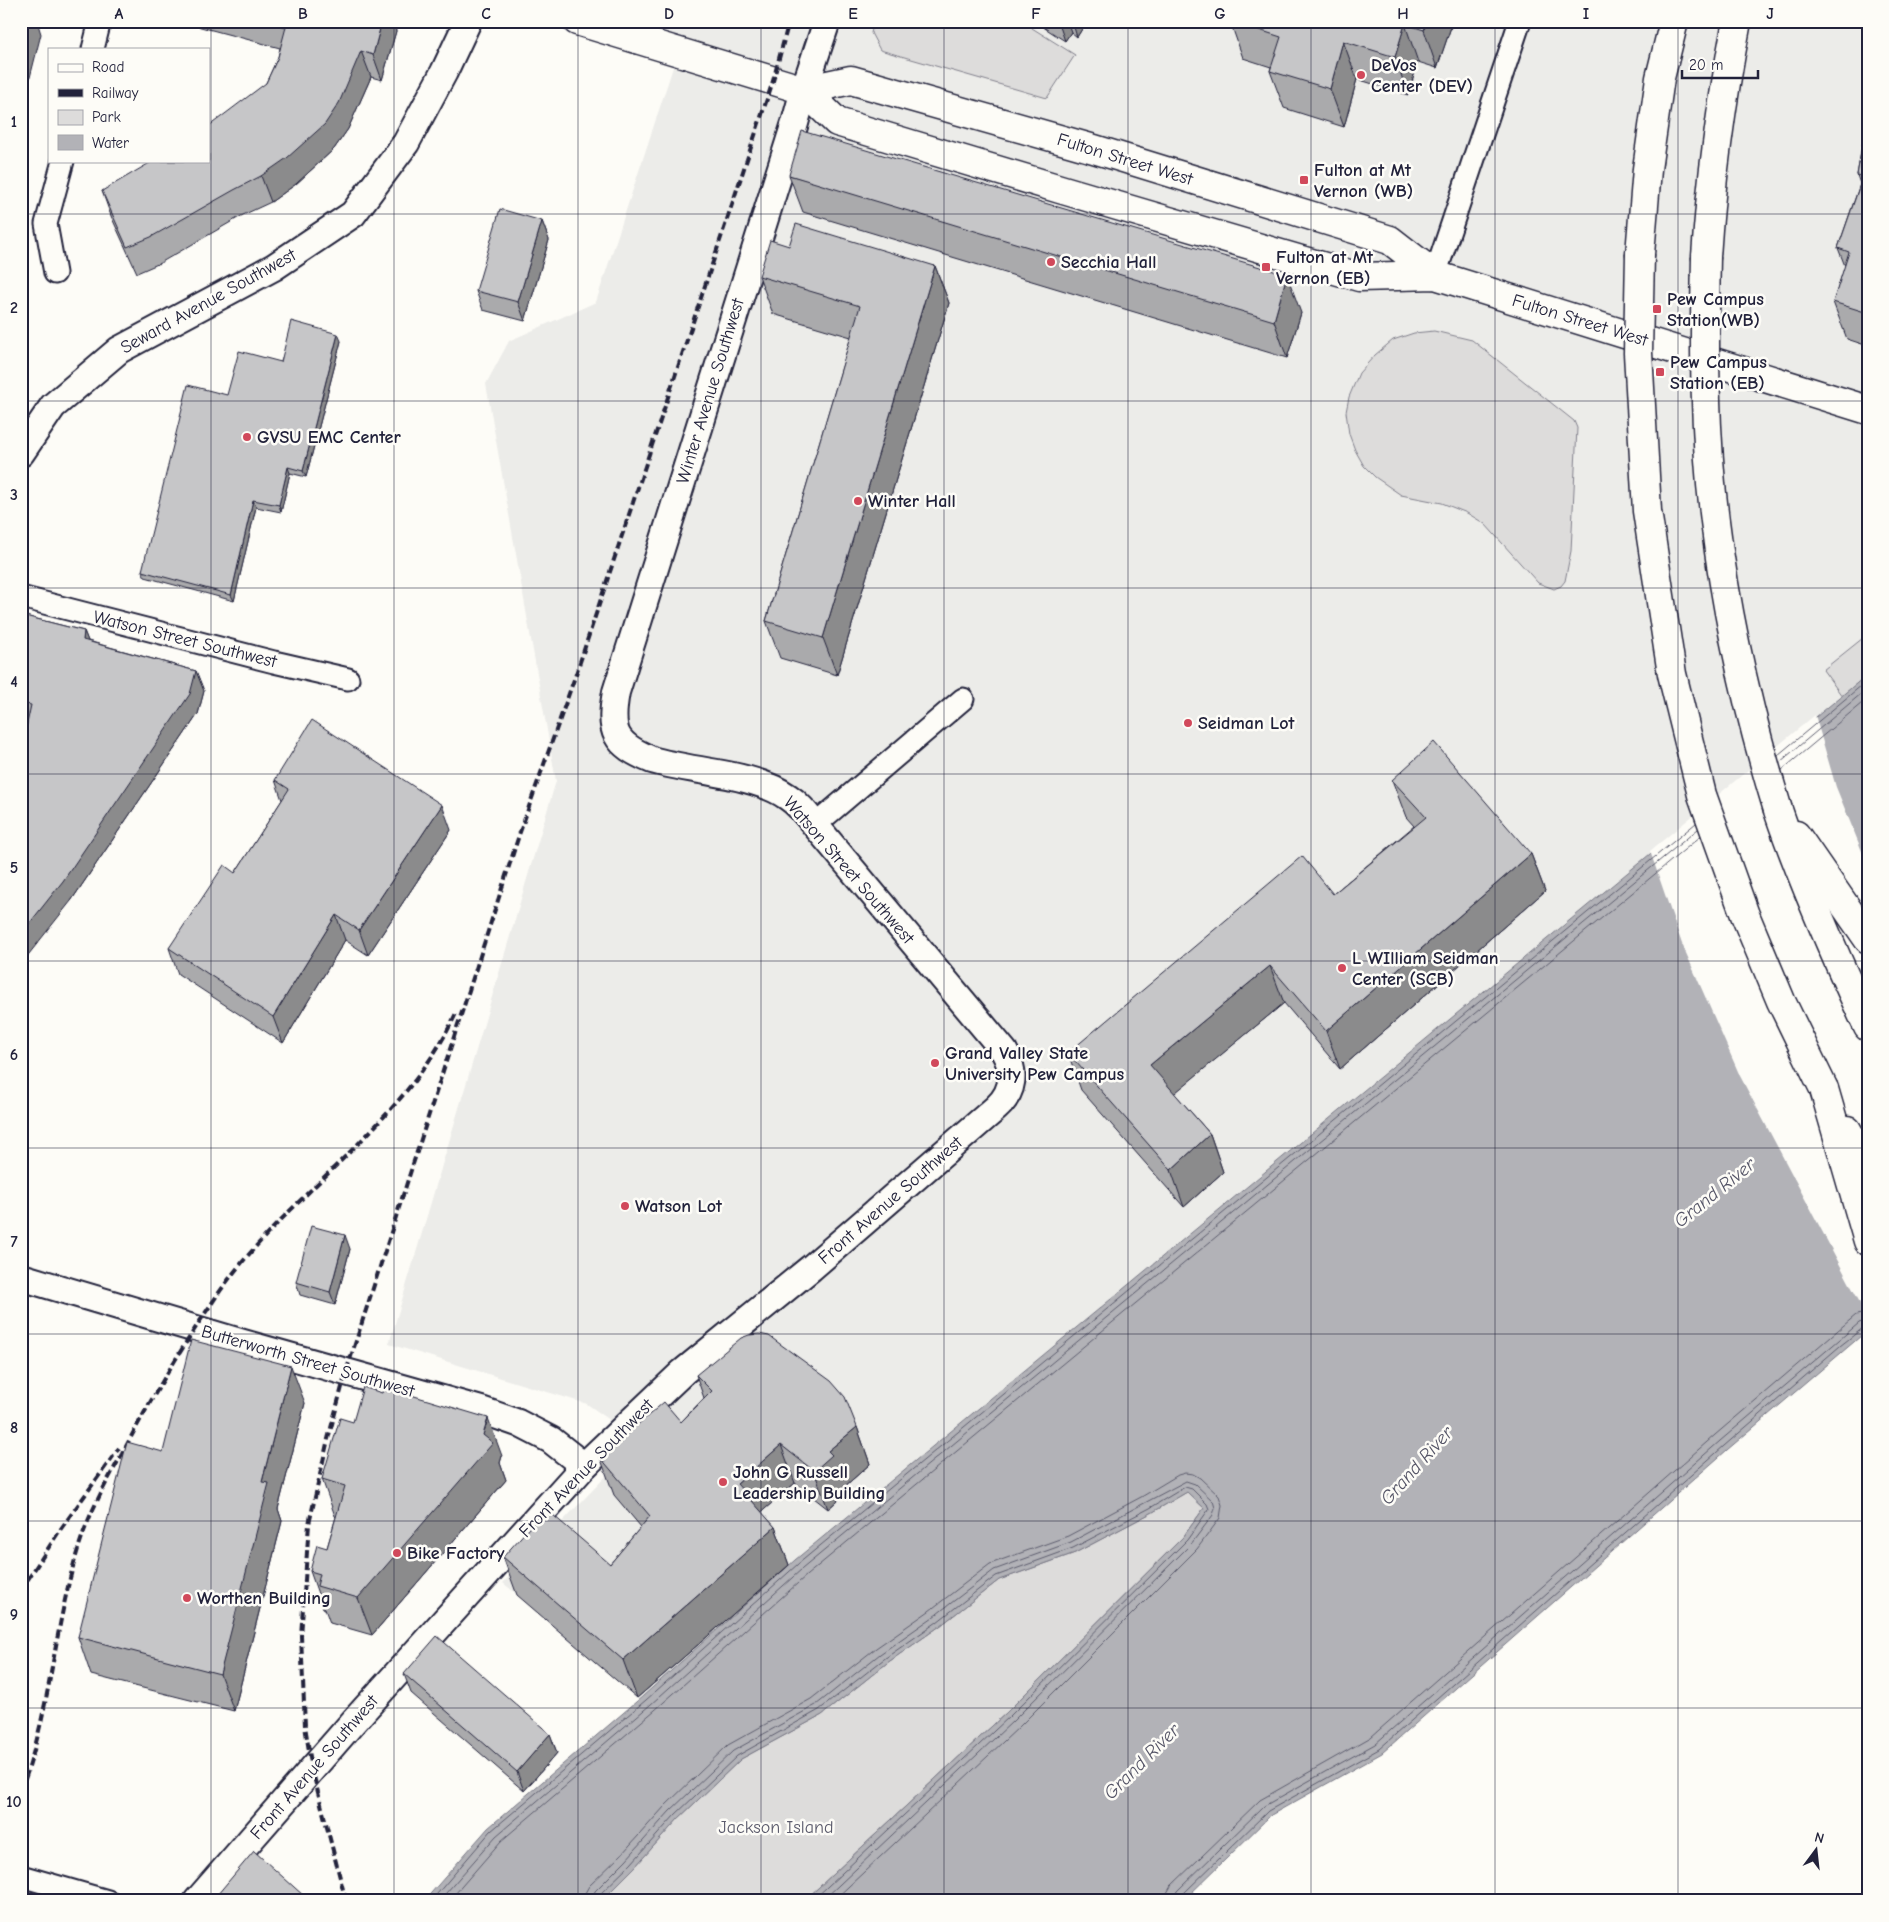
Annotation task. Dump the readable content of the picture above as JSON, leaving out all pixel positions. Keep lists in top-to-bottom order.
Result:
{
  "streets": {
    "main road": ["Fulton Street West"],
    "street": [
      "Seward Avenue Southwest",
      "Winter Avenue Southwest",
      "Watson Street Southwest",
      "Front Avenue Southwest",
      "Butterworth Street Southwest"
    ]
  },
  "crossings": [
    ["Fulton Street West", "Winter Avenue Southwest"],
    ["Winter Avenue Southwest", "Watson Street Southwest"],
    ["Watson Street Southwest", "Front Avenue Southwest"],
    ["Front Avenue Southwest", "Butterworth Street Southwest"]
  ],
  "water": ["Grand River"],
  "parks": ["Jackson Island"],
  "places": {
    "other": [
      "DeVos Center (DEV)",
      "Secchia Hall",
      "GVSU EMC Center",
      "Winter Hall",
      "Seidman Lot",
      "L WIlliam Seidman Center (SCB)",
      "Grand Valley State University Pew Campus",
      "Watson Lot",
      "John G Russell Leadership Building",
      "Bike Factory",
      "Worthen Building"
    ],
    "transit": [
      "Fulton at Mt Vernon (WB)",
      "Fulton at Mt Vernon (EB)",
      "Pew Campus Station(WB)",
      "Pew Campus Station (EB)"
    ]
  },
  "legend": [
    "Road",
    "Railway",
    "Park",
    "Water"
  ],
  "scale_bar": "20 m",
  "north": "top",
  "grid": {
    "columns": [
      "A",
      "B",
      "C",
      "D",
      "E",
      "F",
      "G",
      "H",
      "I",
      "J"
    ],
    "rows": [
      "1",
      "2",
      "3",
      "4",
      "5",
      "6",
      "7",
      "8",
      "9",
      "10"
    ]
  }
}
